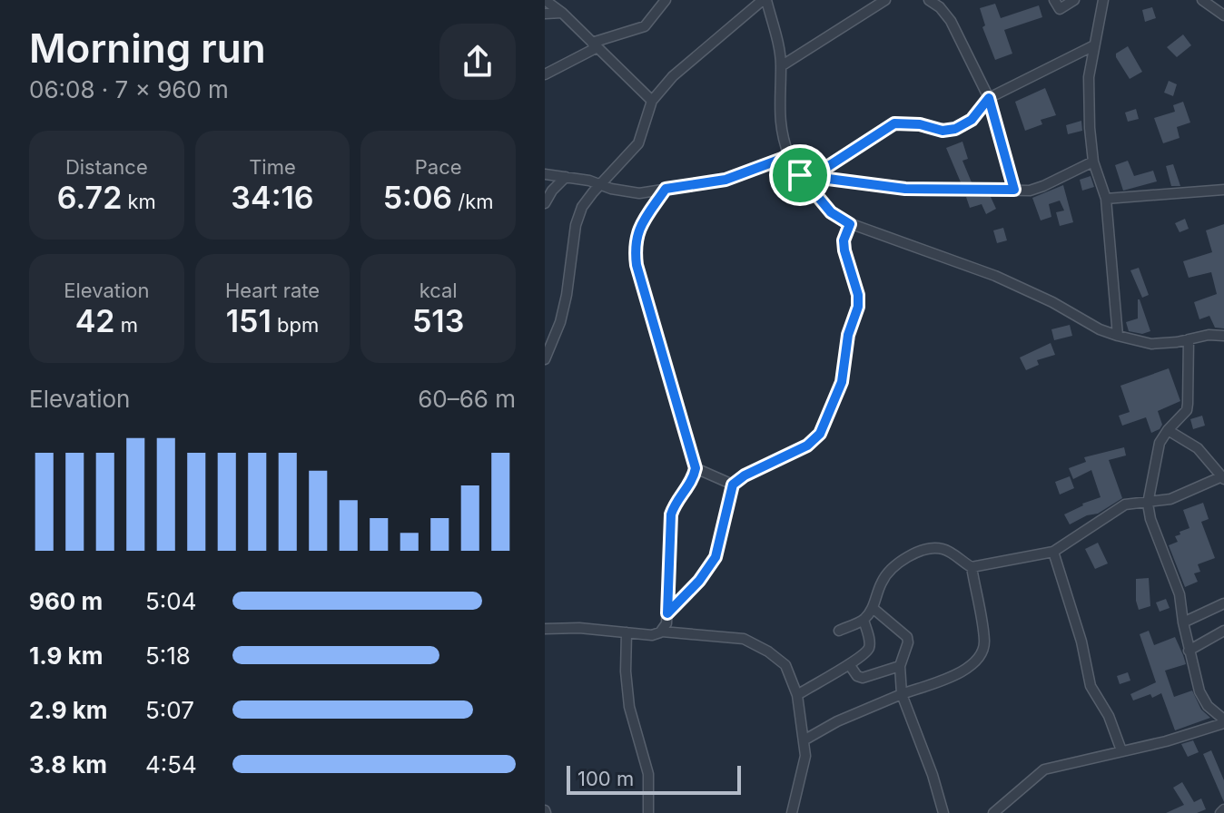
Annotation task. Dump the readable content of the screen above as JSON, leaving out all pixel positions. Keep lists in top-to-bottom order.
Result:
{
  "scale_bar": "100 m",
  "page": {
    "heading": ["Morning run", "06:08 · 7 × 960 m"],
    "stats": [
      ["Distance", "6.72 km"],
      ["Time", "34:16"],
      ["Pace", "5:06 /km"],
      ["Elevation", "42 m"],
      ["Heart rate", "151 bpm"],
      ["kcal", "513"]
    ],
    "chart": ["Elevation", "60–66 m"],
    "list": [
      {
        "name": "960 m",
        "note": "5:04"
      },
      {
        "name": "1.9 km",
        "note": "5:18"
      },
      {
        "name": "2.9 km",
        "note": "5:07"
      },
      {
        "name": "3.8 km",
        "note": "4:54"
      }
    ],
    "scale": "100 m"
  }
}
